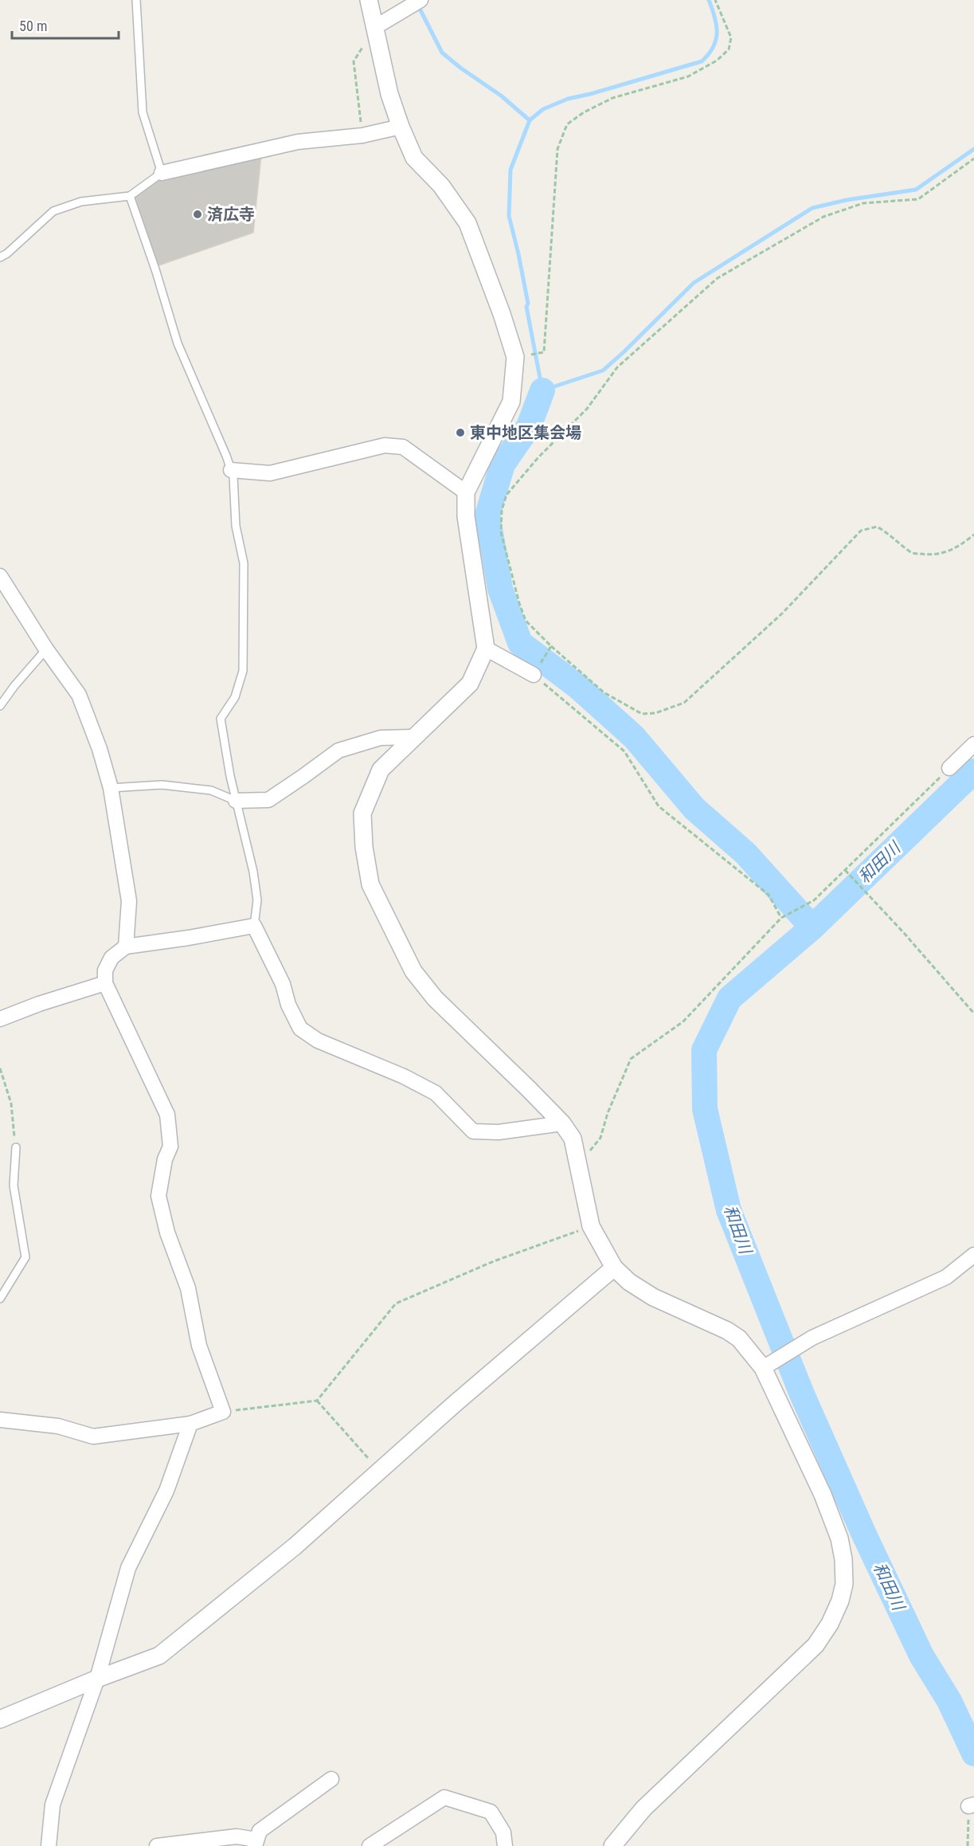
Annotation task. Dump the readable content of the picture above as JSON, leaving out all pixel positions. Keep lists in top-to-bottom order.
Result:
{
  "water": ["和田川"],
  "places": ["済広寺", "東中地区集会場"],
  "scale_bar": "50 m"
}
